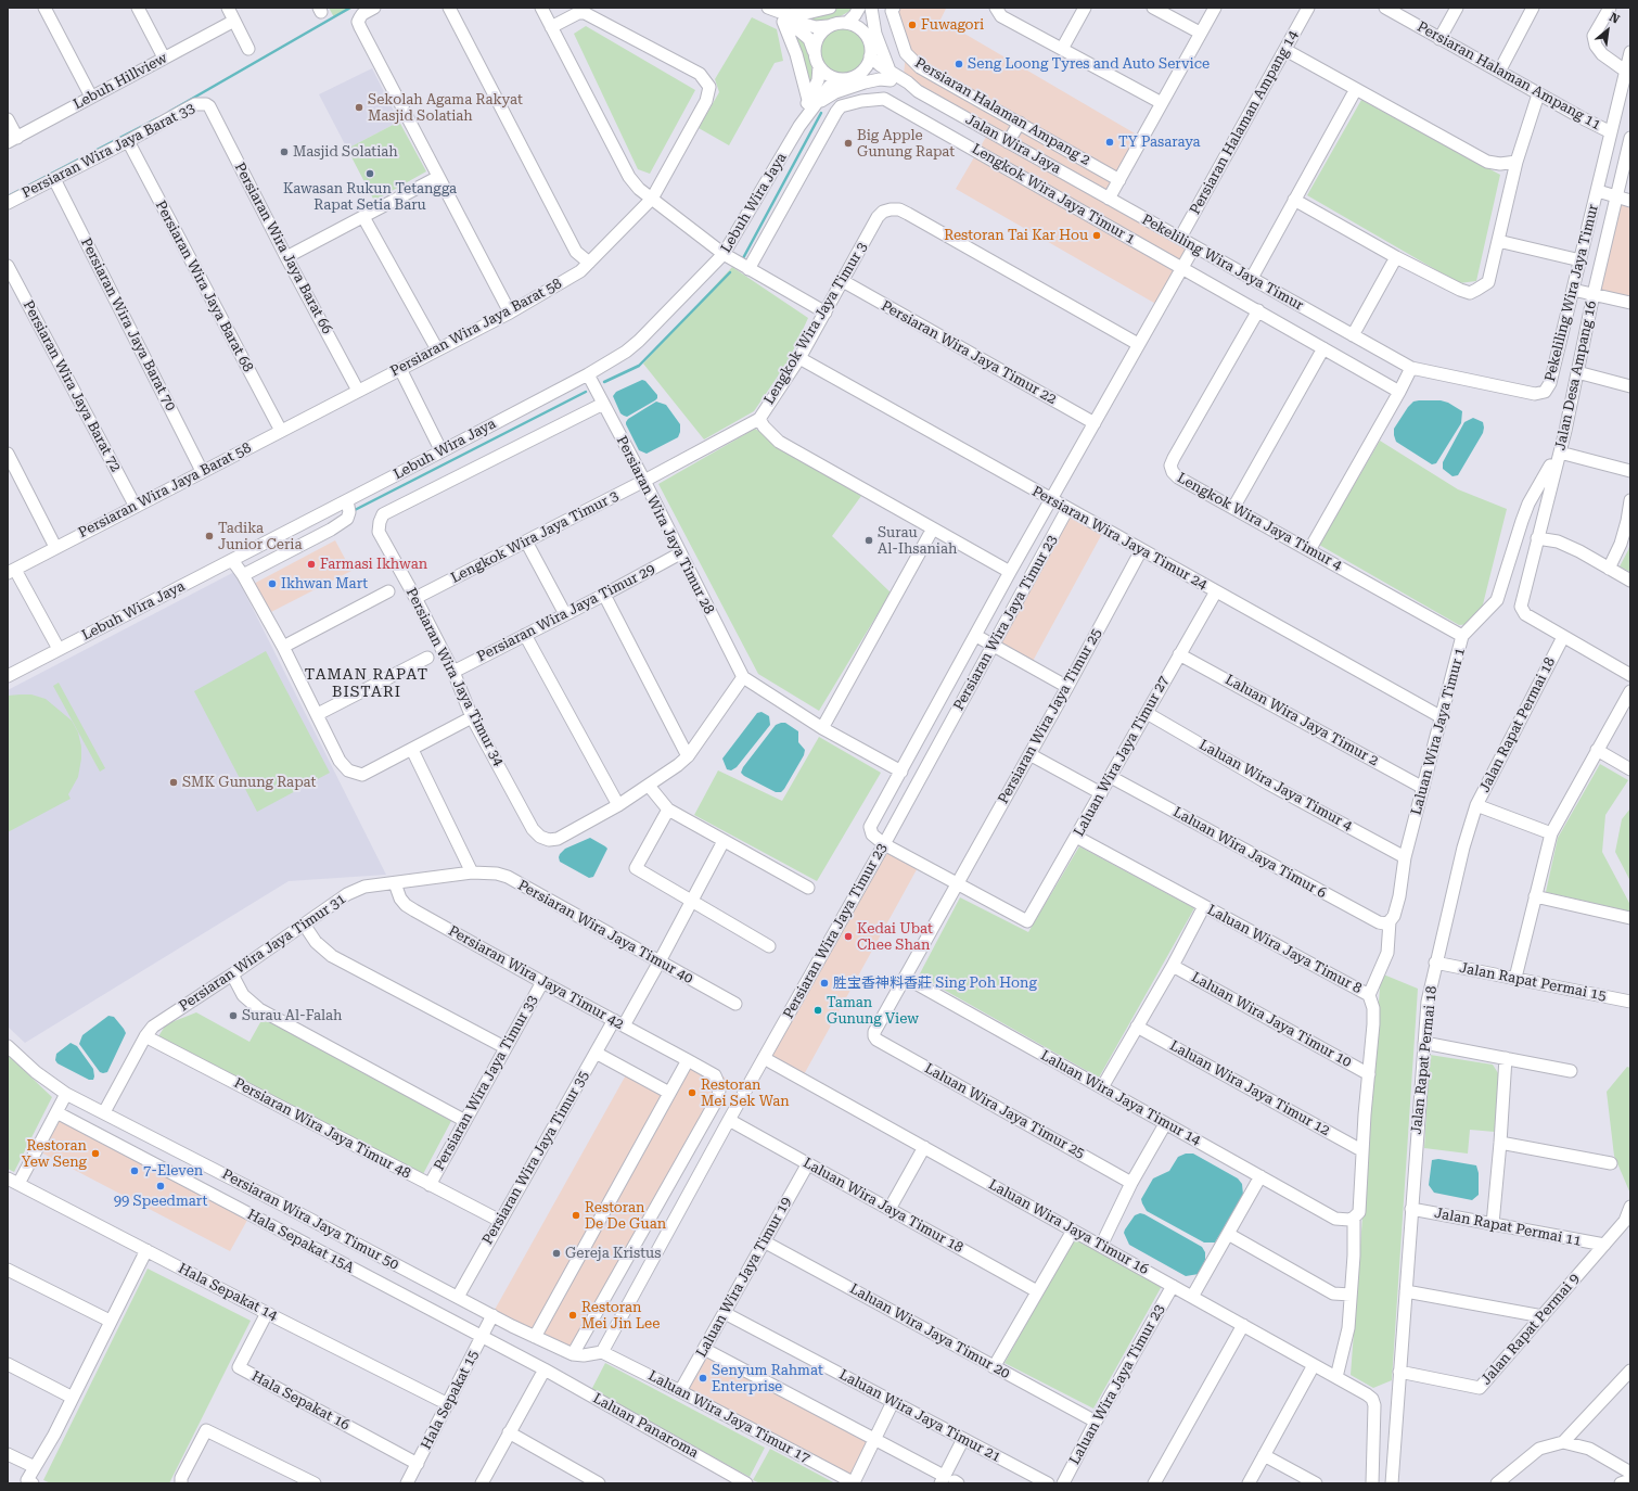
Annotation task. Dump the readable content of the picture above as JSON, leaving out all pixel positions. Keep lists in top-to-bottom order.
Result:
{
  "streets": {
    "street": [
      "Persiaran Halaman Ampang 11",
      "Lebuh Hillview",
      "Persiaran Halaman Ampang 2",
      "Persiaran Halaman Ampang 14",
      "Jalan Wira Jaya",
      "Persiaran Wira Jaya Barat 33",
      "Lengkok Wira Jaya Timur 1",
      "Lebuh Wira Jaya",
      "Persiaran Wira Jaya Barat 66",
      "Pekeliling Wira Jaya Timur",
      "Persiaran Wira Jaya Barat 68",
      "Lengkok Wira Jaya Timur 3",
      "Persiaran Wira Jaya Barat 70",
      "Persiaran Wira Jaya Barat 58",
      "Persiaran Wira Jaya Timur 22",
      "Jalan Desa Ampang 16",
      "Persiaran Wira Jaya Barat 72",
      "Lengkok Wira Jaya Timur 4",
      "Persiaran Wira Jaya Timur 28",
      "Persiaran Wira Jaya Timur 24",
      "Persiaran Wira Jaya Timur 29",
      "Persiaran Wira Jaya Timur 23",
      "Persiaran Wira Jaya Timur 34",
      "Persiaran Wira Jaya Timur 25",
      "Laluan Wira Jaya Timur 2",
      "Jalan Rapat Permai 18",
      "Laluan Wira Jaya Timur 1",
      "Laluan Wira Jaya Timur 27",
      "Laluan Wira Jaya Timur 4",
      "Laluan Wira Jaya Timur 6",
      "Persiaran Wira Jaya Timur 40",
      "Laluan Wira Jaya Timur 8",
      "Persiaran Wira Jaya Timur 31",
      "Persiaran Wira Jaya Timur 42",
      "Jalan Rapat Permai 15",
      "Laluan Wira Jaya Timur 10",
      "Persiaran Wira Jaya Timur 33",
      "Laluan Wira Jaya Timur 12",
      "Laluan Wira Jaya Timur 14",
      "Laluan Wira Jaya Timur 25",
      "Persiaran Wira Jaya Timur 48",
      "Persiaran Wira Jaya Timur 35",
      "Laluan Wira Jaya Timur 18",
      "Persiaran Wira Jaya Timur 50",
      "Laluan Wira Jaya Timur 16",
      "Jalan Rapat Permai 11",
      "Hala Sepakat 15A",
      "Laluan Wira Jaya Timur 19",
      "Hala Sepakat 14",
      "Jalan Rapat Permai 9",
      "Laluan Wira Jaya Timur 20",
      "Laluan Wira Jaya Timur 23",
      "Hala Sepakat 15",
      "Hala Sepakat 16",
      "Laluan Wira Jaya Timur 21",
      "Laluan Wira Jaya Timur 17",
      "Laluan Panaroma"
    ]
  },
  "crossings": [
    ["Persiaran Halaman Ampang 11", "Pekeliling Wira Jaya Timur"],
    ["Persiaran Halaman Ampang 14", "Pekeliling Wira Jaya Timur"],
    ["Jalan Wira Jaya", "Lebuh Wira Jaya"],
    ["Jalan Wira Jaya", "Pekeliling Wira Jaya Timur"],
    ["Persiaran Wira Jaya Barat 33", "Persiaran Wira Jaya Barat 66"],
    ["Persiaran Wira Jaya Barat 33", "Persiaran Wira Jaya Barat 68"],
    ["Persiaran Wira Jaya Barat 33", "Persiaran Wira Jaya Barat 70"],
    ["Lengkok Wira Jaya Timur 1", "Lengkok Wira Jaya Timur 4"],
    ["Lengkok Wira Jaya Timur 1", "Persiaran Wira Jaya Timur 23"],
    ["Lebuh Wira Jaya", "Persiaran Wira Jaya Timur 28"],
    ["Persiaran Wira Jaya Barat 66", "Persiaran Wira Jaya Barat 58"],
    ["Pekeliling Wira Jaya Timur", "Persiaran Wira Jaya Timur 23"],
    ["Persiaran Wira Jaya Barat 68", "Persiaran Wira Jaya Barat 58"],
    ["Lengkok Wira Jaya Timur 3", "Persiaran Wira Jaya Timur 22"],
    ["Lengkok Wira Jaya Timur 3", "Persiaran Wira Jaya Timur 28"],
    ["Lengkok Wira Jaya Timur 3", "Persiaran Wira Jaya Timur 24"],
    ["Lengkok Wira Jaya Timur 3", "Persiaran Wira Jaya Timur 23"],
    ["Lengkok Wira Jaya Timur 3", "Persiaran Wira Jaya Timur 34"],
    ["Persiaran Wira Jaya Barat 70", "Persiaran Wira Jaya Barat 58"],
    ["Persiaran Wira Jaya Barat 58", "Persiaran Wira Jaya Barat 72"],
    ["Persiaran Wira Jaya Timur 22", "Persiaran Wira Jaya Timur 23"],
    ["Jalan Desa Ampang 16", "Jalan Rapat Permai 18"],
    ["Jalan Desa Ampang 16", "Laluan Wira Jaya Timur 1"],
    ["Lengkok Wira Jaya Timur 4", "Laluan Wira Jaya Timur 1"],
    ["Persiaran Wira Jaya Timur 28", "Persiaran Wira Jaya Timur 29"],
    ["Persiaran Wira Jaya Timur 28", "Persiaran Wira Jaya Timur 34"],
    ["Persiaran Wira Jaya Timur 24", "Persiaran Wira Jaya Timur 23"],
    ["Persiaran Wira Jaya Timur 24", "Persiaran Wira Jaya Timur 25"],
    ["Persiaran Wira Jaya Timur 24", "Laluan Wira Jaya Timur 1"],
    ["Persiaran Wira Jaya Timur 24", "Laluan Wira Jaya Timur 27"],
    ["Persiaran Wira Jaya Timur 29", "Persiaran Wira Jaya Timur 34"],
    ["Persiaran Wira Jaya Timur 23", "Laluan Wira Jaya Timur 18"],
    ["Persiaran Wira Jaya Timur 23", "Persiaran Wira Jaya Timur 50"],
    ["Persiaran Wira Jaya Timur 23", "Laluan Wira Jaya Timur 16"],
    ["Persiaran Wira Jaya Timur 23", "Laluan Wira Jaya Timur 17"],
    ["Persiaran Wira Jaya Timur 25", "Laluan Wira Jaya Timur 27"],
    ["Persiaran Wira Jaya Timur 25", "Laluan Wira Jaya Timur 14"],
    ["Persiaran Wira Jaya Timur 25", "Laluan Wira Jaya Timur 25"],
    ["Laluan Wira Jaya Timur 2", "Laluan Wira Jaya Timur 1"],
    ["Laluan Wira Jaya Timur 2", "Laluan Wira Jaya Timur 27"],
    ["Jalan Rapat Permai 18", "Jalan Rapat Permai 15"],
    ["Jalan Rapat Permai 18", "Jalan Rapat Permai 11"],
    ["Jalan Rapat Permai 18", "Jalan Rapat Permai 9"],
    ["Laluan Wira Jaya Timur 1", "Laluan Wira Jaya Timur 4"],
    ["Laluan Wira Jaya Timur 1", "Laluan Wira Jaya Timur 6"],
    ["Laluan Wira Jaya Timur 1", "Laluan Wira Jaya Timur 8"],
    ["Laluan Wira Jaya Timur 27", "Laluan Wira Jaya Timur 4"],
    ["Laluan Wira Jaya Timur 27", "Laluan Wira Jaya Timur 6"],
    ["Laluan Wira Jaya Timur 27", "Laluan Wira Jaya Timur 8"],
    ["Persiaran Wira Jaya Timur 40", "Persiaran Wira Jaya Timur 31"],
    ["Persiaran Wira Jaya Timur 40", "Persiaran Wira Jaya Timur 35"],
    ["Laluan Wira Jaya Timur 8", "Laluan Wira Jaya Timur 10"],
    ["Laluan Wira Jaya Timur 8", "Laluan Wira Jaya Timur 12"],
    ["Laluan Wira Jaya Timur 8", "Laluan Wira Jaya Timur 14"],
    ["Laluan Wira Jaya Timur 8", "Laluan Wira Jaya Timur 16"],
    ["Persiaran Wira Jaya Timur 31", "Persiaran Wira Jaya Timur 42"],
    ["Persiaran Wira Jaya Timur 31", "Persiaran Wira Jaya Timur 48"],
    ["Persiaran Wira Jaya Timur 31", "Persiaran Wira Jaya Timur 50"],
    ["Persiaran Wira Jaya Timur 42", "Persiaran Wira Jaya Timur 33"],
    ["Persiaran Wira Jaya Timur 42", "Persiaran Wira Jaya Timur 35"],
    ["Persiaran Wira Jaya Timur 42", "Persiaran Wira Jaya Timur 50"],
    ["Persiaran Wira Jaya Timur 33", "Persiaran Wira Jaya Timur 48"],
    ["Persiaran Wira Jaya Timur 48", "Persiaran Wira Jaya Timur 35"],
    ["Persiaran Wira Jaya Timur 35", "Persiaran Wira Jaya Timur 50"],
    ["Laluan Wira Jaya Timur 18", "Laluan Wira Jaya Timur 19"],
    ["Persiaran Wira Jaya Timur 50", "Hala Sepakat 15"],
    ["Persiaran Wira Jaya Timur 50", "Laluan Wira Jaya Timur 17"],
    ["Laluan Wira Jaya Timur 16", "Laluan Wira Jaya Timur 23"],
    ["Jalan Rapat Permai 11", "Jalan Rapat Permai 9"],
    ["Hala Sepakat 15A", "Hala Sepakat 15"],
    ["Hala Sepakat 15A", "Laluan Panaroma"],
    ["Laluan Wira Jaya Timur 19", "Laluan Wira Jaya Timur 20"],
    ["Laluan Wira Jaya Timur 19", "Laluan Wira Jaya Timur 21"],
    ["Laluan Wira Jaya Timur 19", "Laluan Wira Jaya Timur 17"],
    ["Hala Sepakat 14", "Hala Sepakat 15"],
    ["Hala Sepakat 14", "Hala Sepakat 16"],
    ["Laluan Wira Jaya Timur 20", "Laluan Wira Jaya Timur 23"],
    ["Hala Sepakat 15", "Hala Sepakat 16"]
  ],
  "districts": ["TAMAN RAPAT BISTARI"],
  "places": [
    "Fuwagori",
    "Seng Loong Tyres and Auto Service",
    "Sekolah Agama Rakyat Masjid Solatiah",
    "TY Pasaraya",
    "Big Apple Gunung Rapat",
    "Masjid Solatiah",
    "Kawasan Rukun Tetangga Rapat Setia Baru",
    "Restoran Tai Kar Hou",
    "Tadika Junior Ceria",
    "Surau Al-Ihsaniah",
    "Farmasi Ikhwan",
    "Ikhwan Mart",
    "SMK Gunung Rapat",
    "Kedai Ubat Chee Shan",
    "胜宝香神料香莊 Sing Poh Hong",
    "Taman Gunung View",
    "Surau Al-Falah",
    "Restoran Mei Sek Wan",
    "Restoran Yew Seng",
    "7-Eleven",
    "99 Speedmart",
    "Restoran De De Guan",
    "Gereja Kristus",
    "Restoran Mei Jin Lee",
    "Senyum Rahmat Enterprise"
  ],
  "north": "top right"
}
